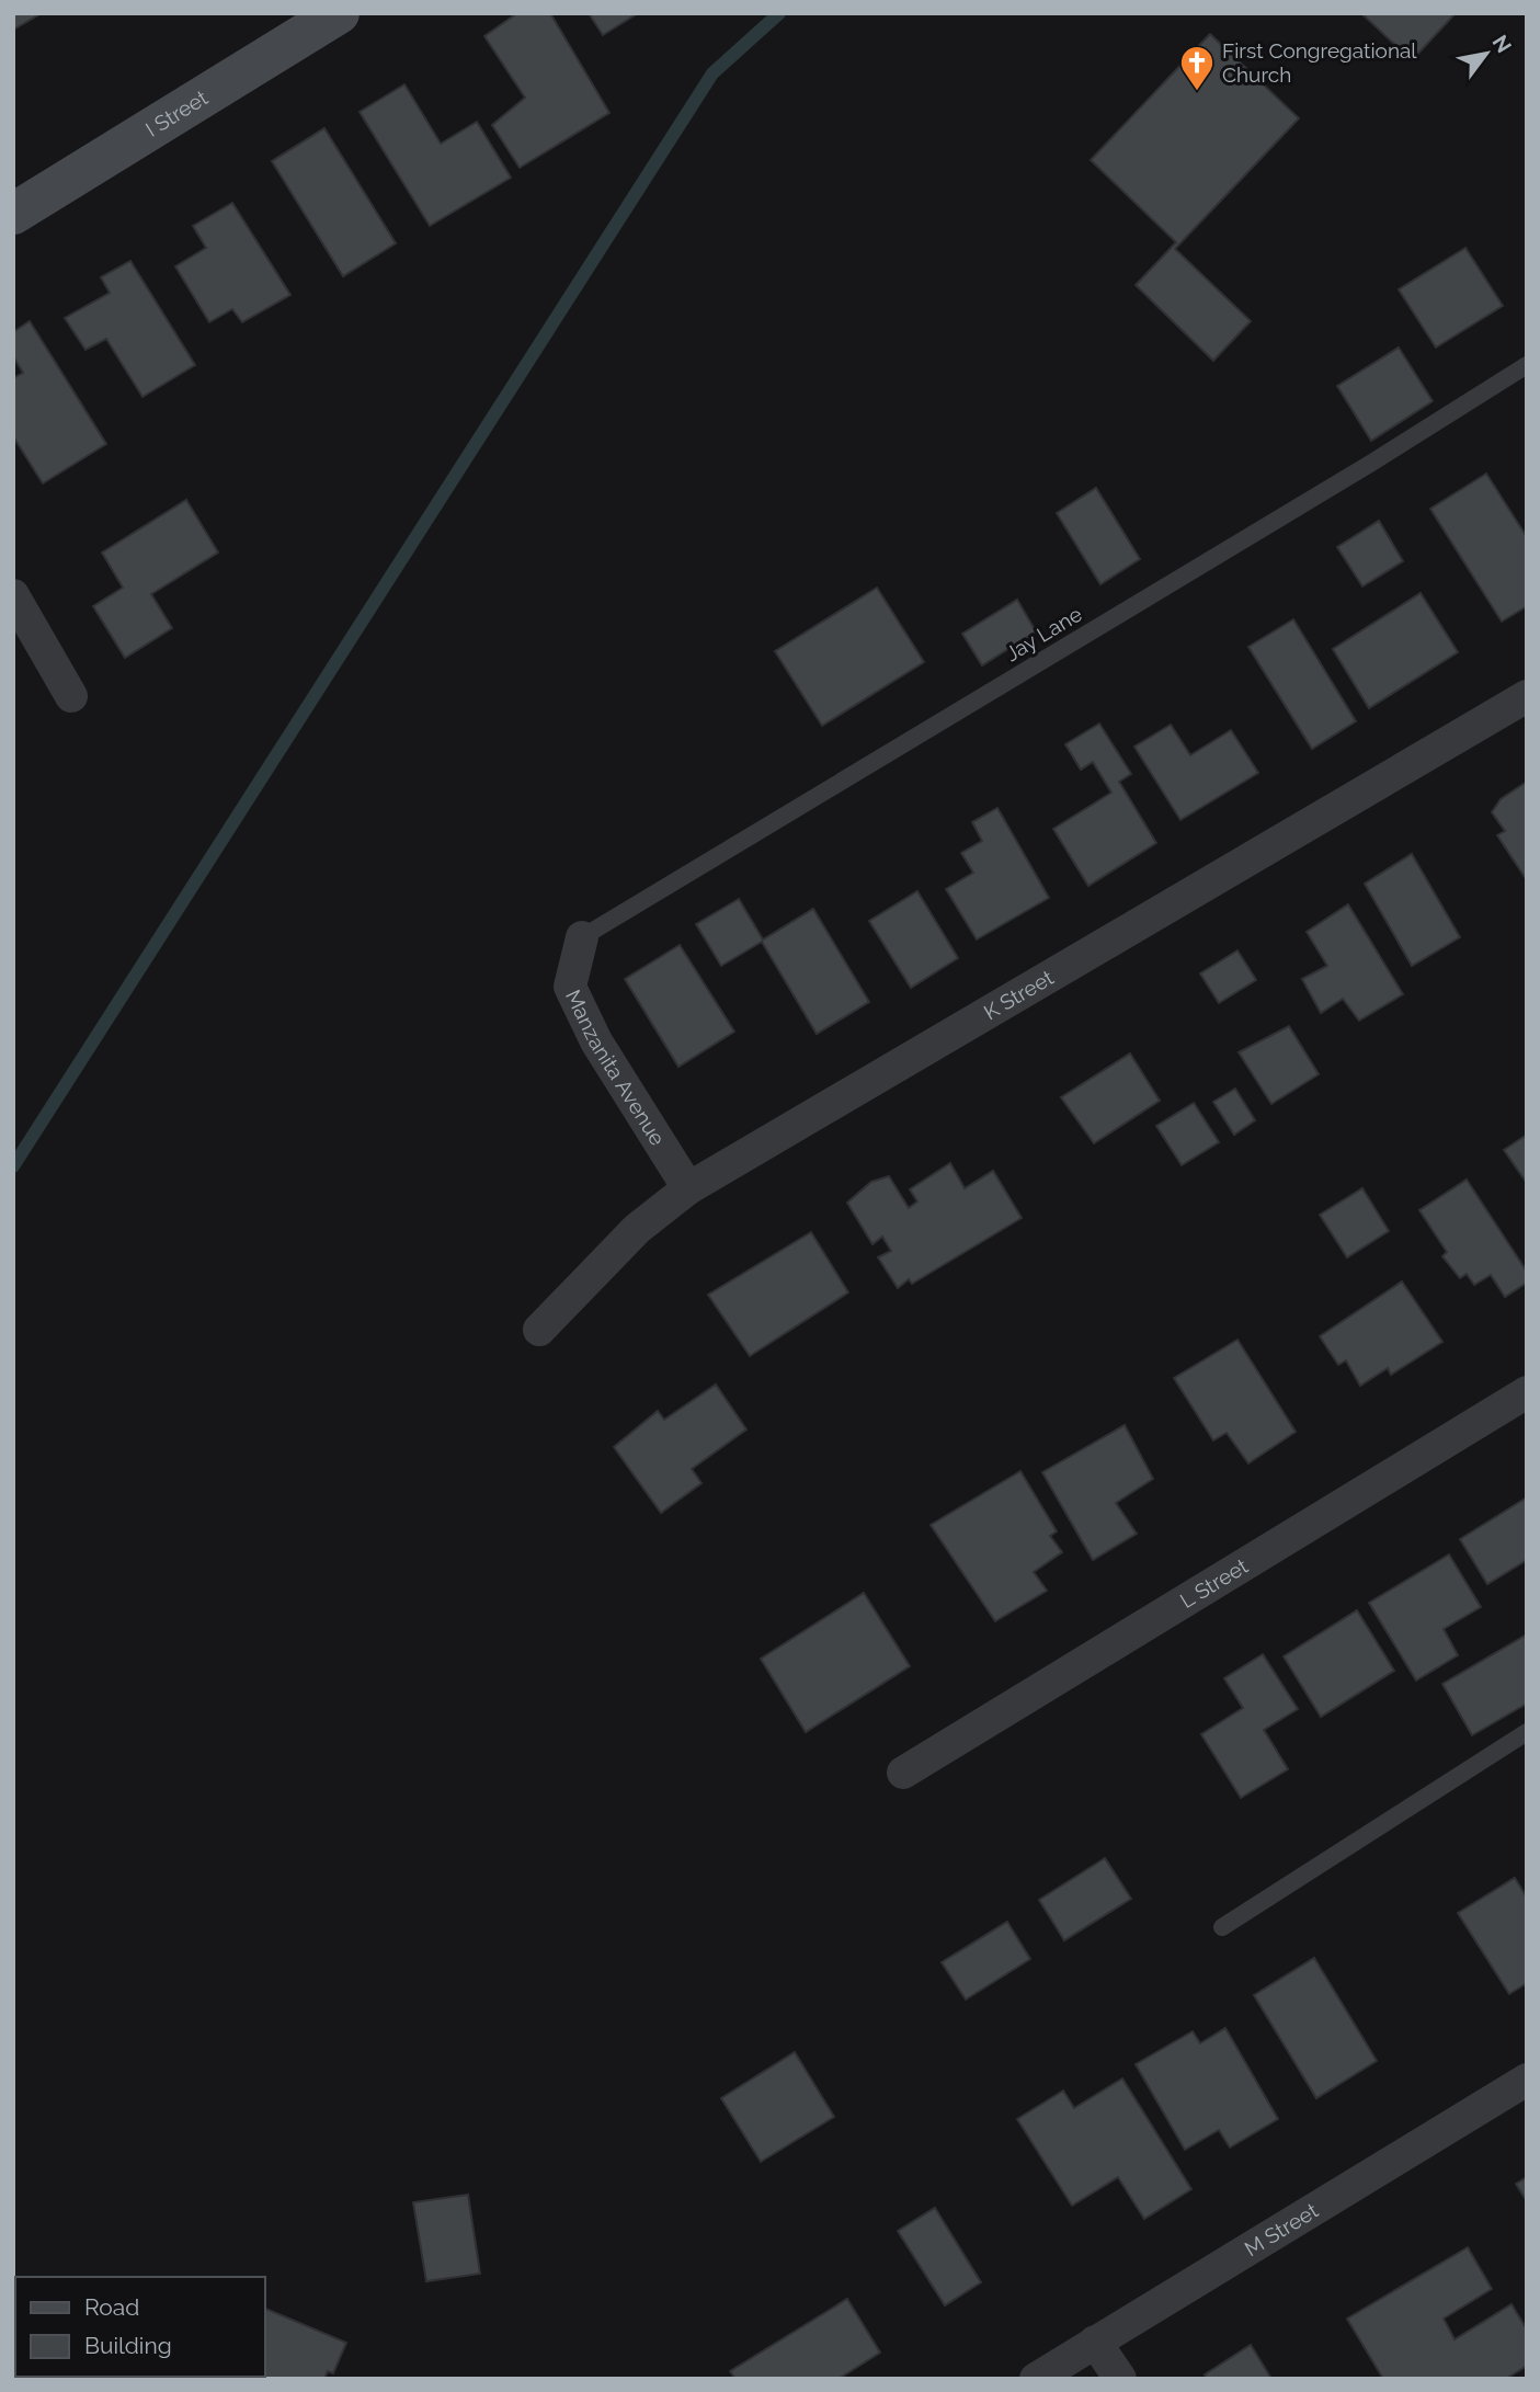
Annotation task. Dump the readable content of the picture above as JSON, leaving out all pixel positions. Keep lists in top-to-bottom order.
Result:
{
  "streets": {
    "street": [
      "I Street",
      "K Street",
      "Manzanita Avenue",
      "L Street",
      "M Street"
    ],
    "lane": ["Jay Lane"]
  },
  "crossings": [
    ["Jay Lane", "Manzanita Avenue"],
    ["K Street", "Manzanita Avenue"]
  ],
  "places": {
    "church": ["First Congregational Church"]
  },
  "legend": ["Road", "Building"],
  "north": "top right"
}
